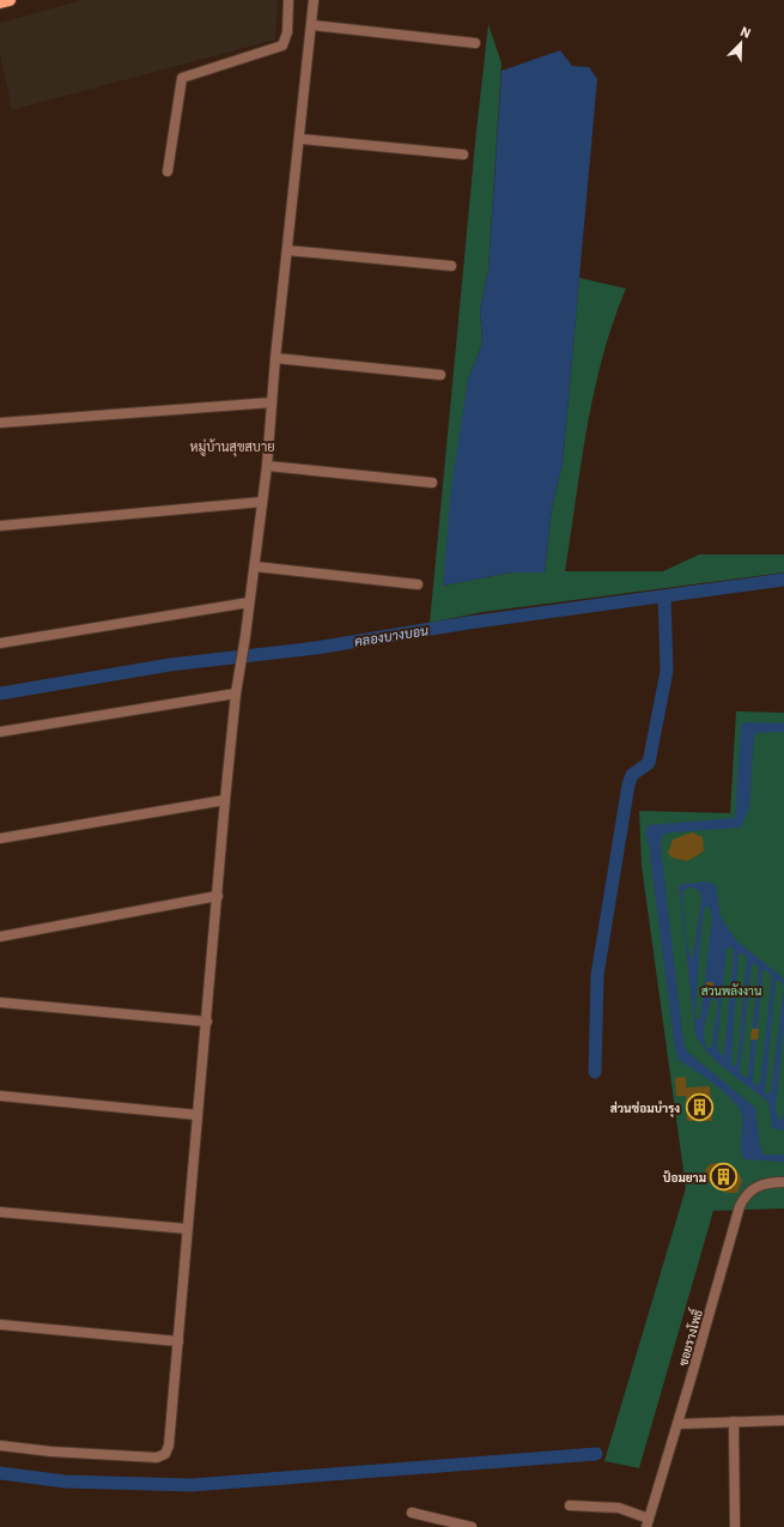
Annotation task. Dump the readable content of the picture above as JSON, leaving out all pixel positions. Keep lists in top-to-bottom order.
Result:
{
  "streets": {
    "street": ["ซอยรางโพธิ์"]
  },
  "districts": ["หมู่บ้านสุขสบาย"],
  "water": ["คลองบางบอน"],
  "parks": ["สวนพลังงาน"],
  "places": {
    "building": ["ส่วนซ่อมบำรุง", "ป้อมยาม"]
  },
  "north": "top right"
}
